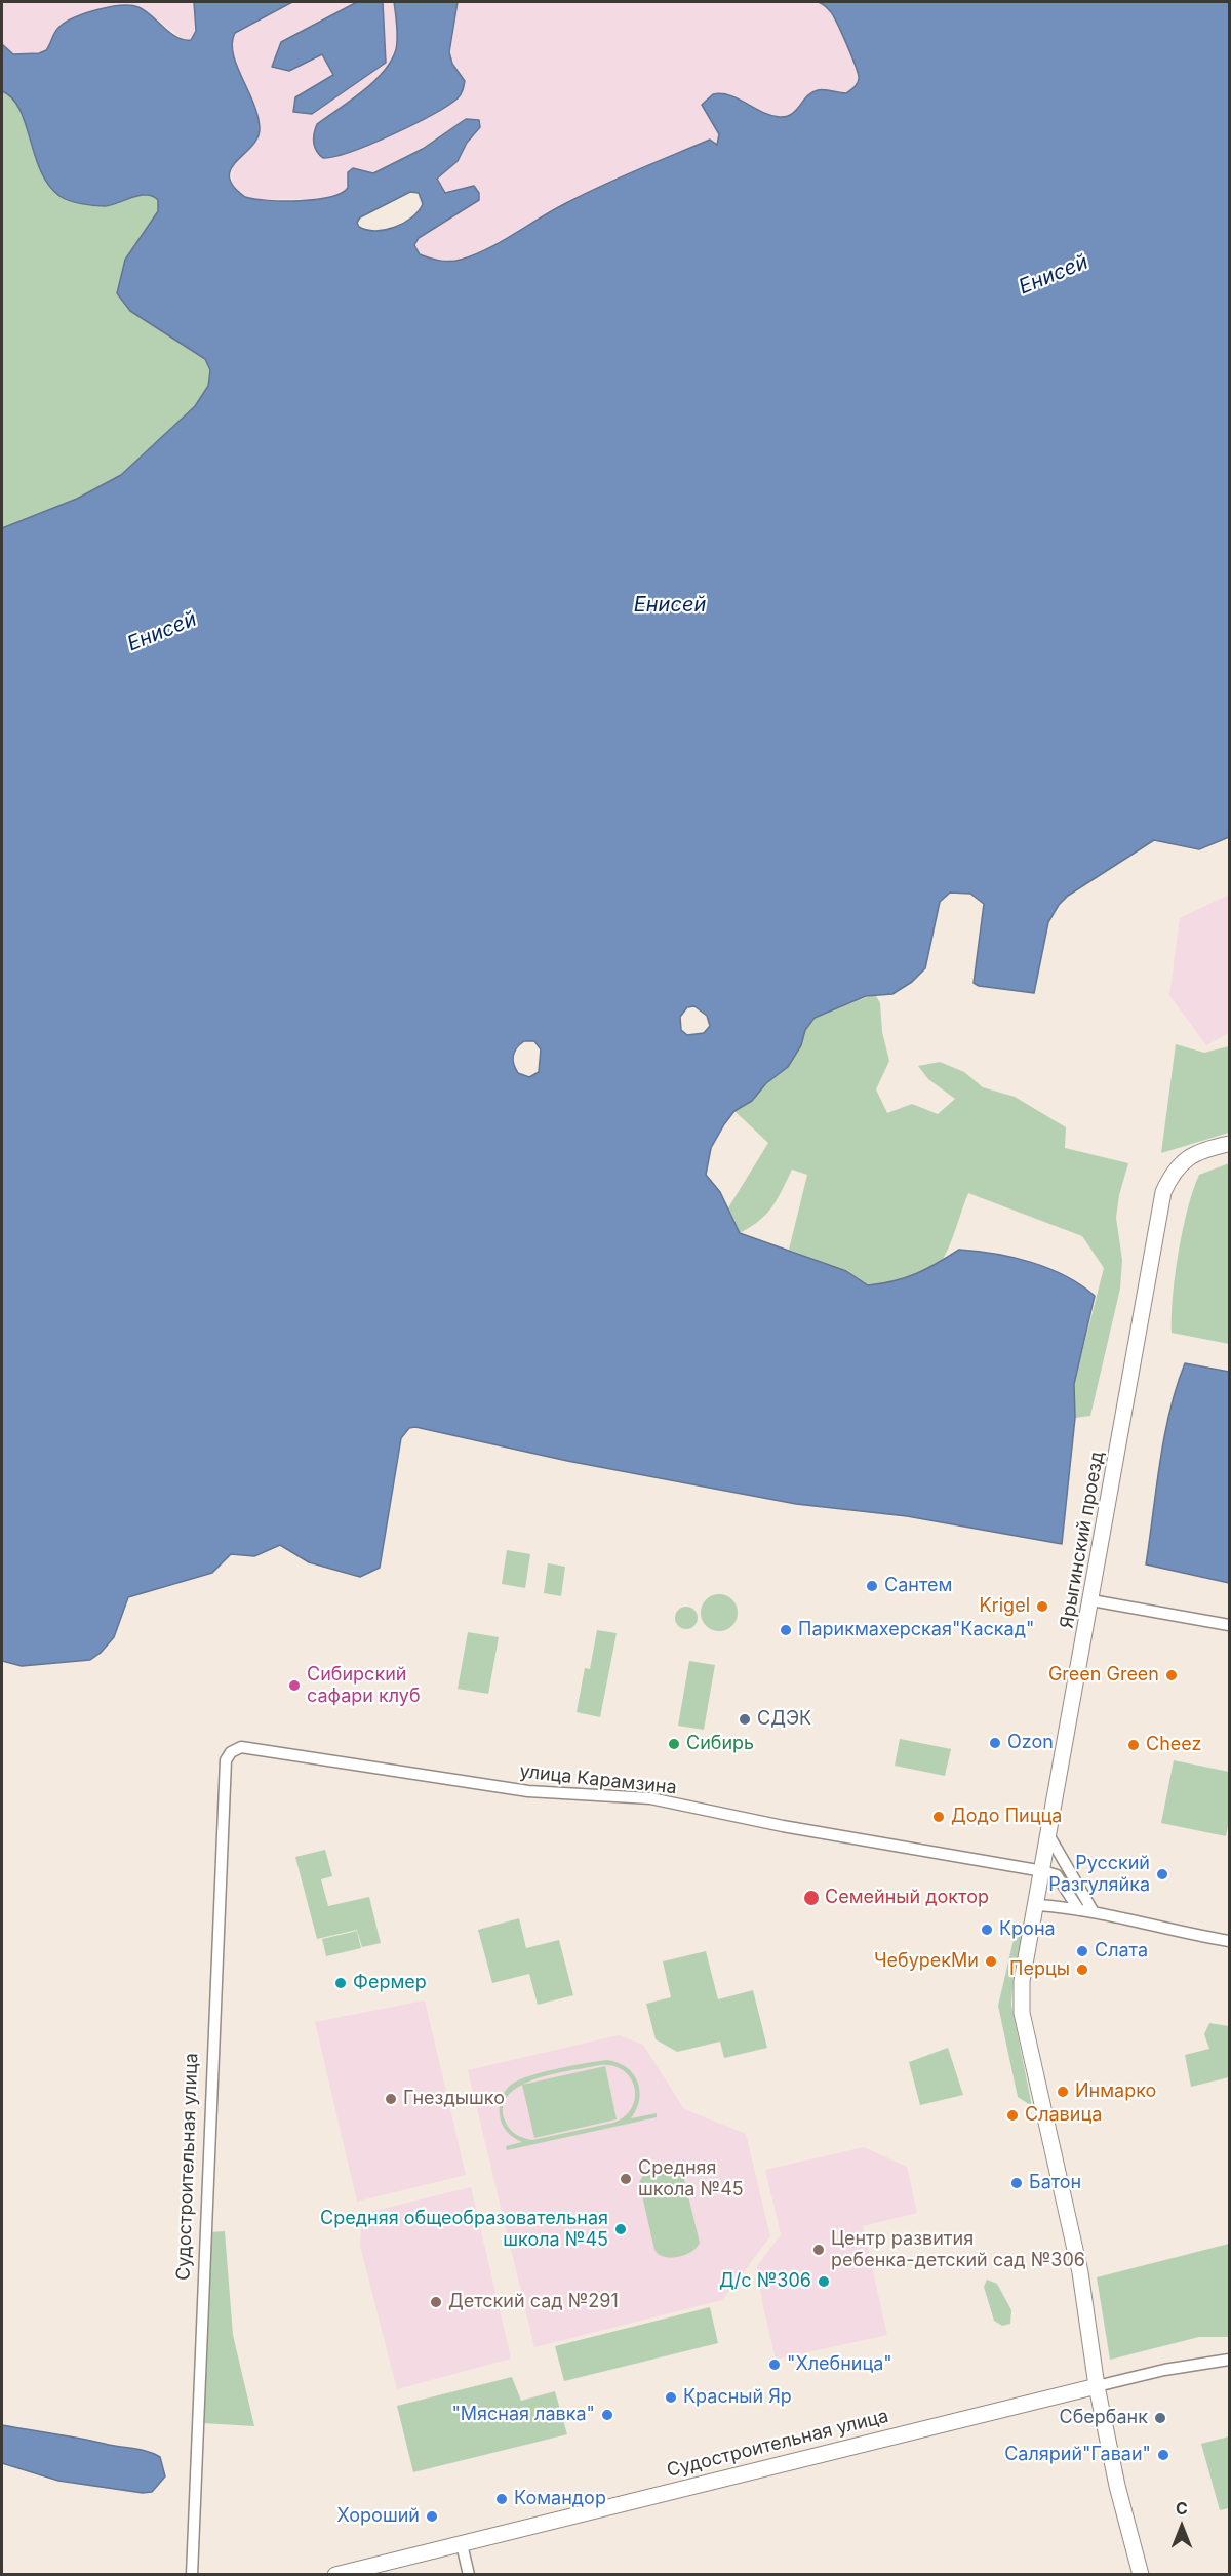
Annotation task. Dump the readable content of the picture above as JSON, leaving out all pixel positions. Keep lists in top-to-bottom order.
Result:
{
  "streets": {
    "main road": ["Ярыгинский проезд", "Судостроительная улица"],
    "street": ["улица Карамзина"]
  },
  "crossings": [
    ["Ярыгинский проезд", "улица Карамзина"],
    ["Ярыгинский проезд", "Судостроительная улица"],
    ["улица Карамзина", "Судостроительная улица"]
  ],
  "water": ["Енисей"],
  "places": [
    "Сантем",
    "Krigel",
    "Парикмахерская\"Каскад\"",
    "Green Green",
    "Сибирский сафари клуб",
    "СДЭК",
    "Ozon",
    "Сибирь",
    "Cheez",
    "Додо Пицца",
    "Русский Разгуляйка",
    "Семейный доктор",
    "Крона",
    "Слата",
    "ЧебурекМи",
    "Перцы",
    "Фермер",
    "Инмарко",
    "Гнездышко",
    "Славица",
    "Средняя школа №45",
    "Батон",
    "Средняя общеобразовательная школа №45",
    "Центр развития ребенка-детский сад №306",
    "Д/с №306",
    "Детский сад №291",
    "\"Хлебница\"",
    "Красный Яр",
    "\"Мясная лавка\"",
    "Сбербанк",
    "Салярий\"Гаваи\"",
    "Командор",
    "Хороший"
  ],
  "north": "top"
}
